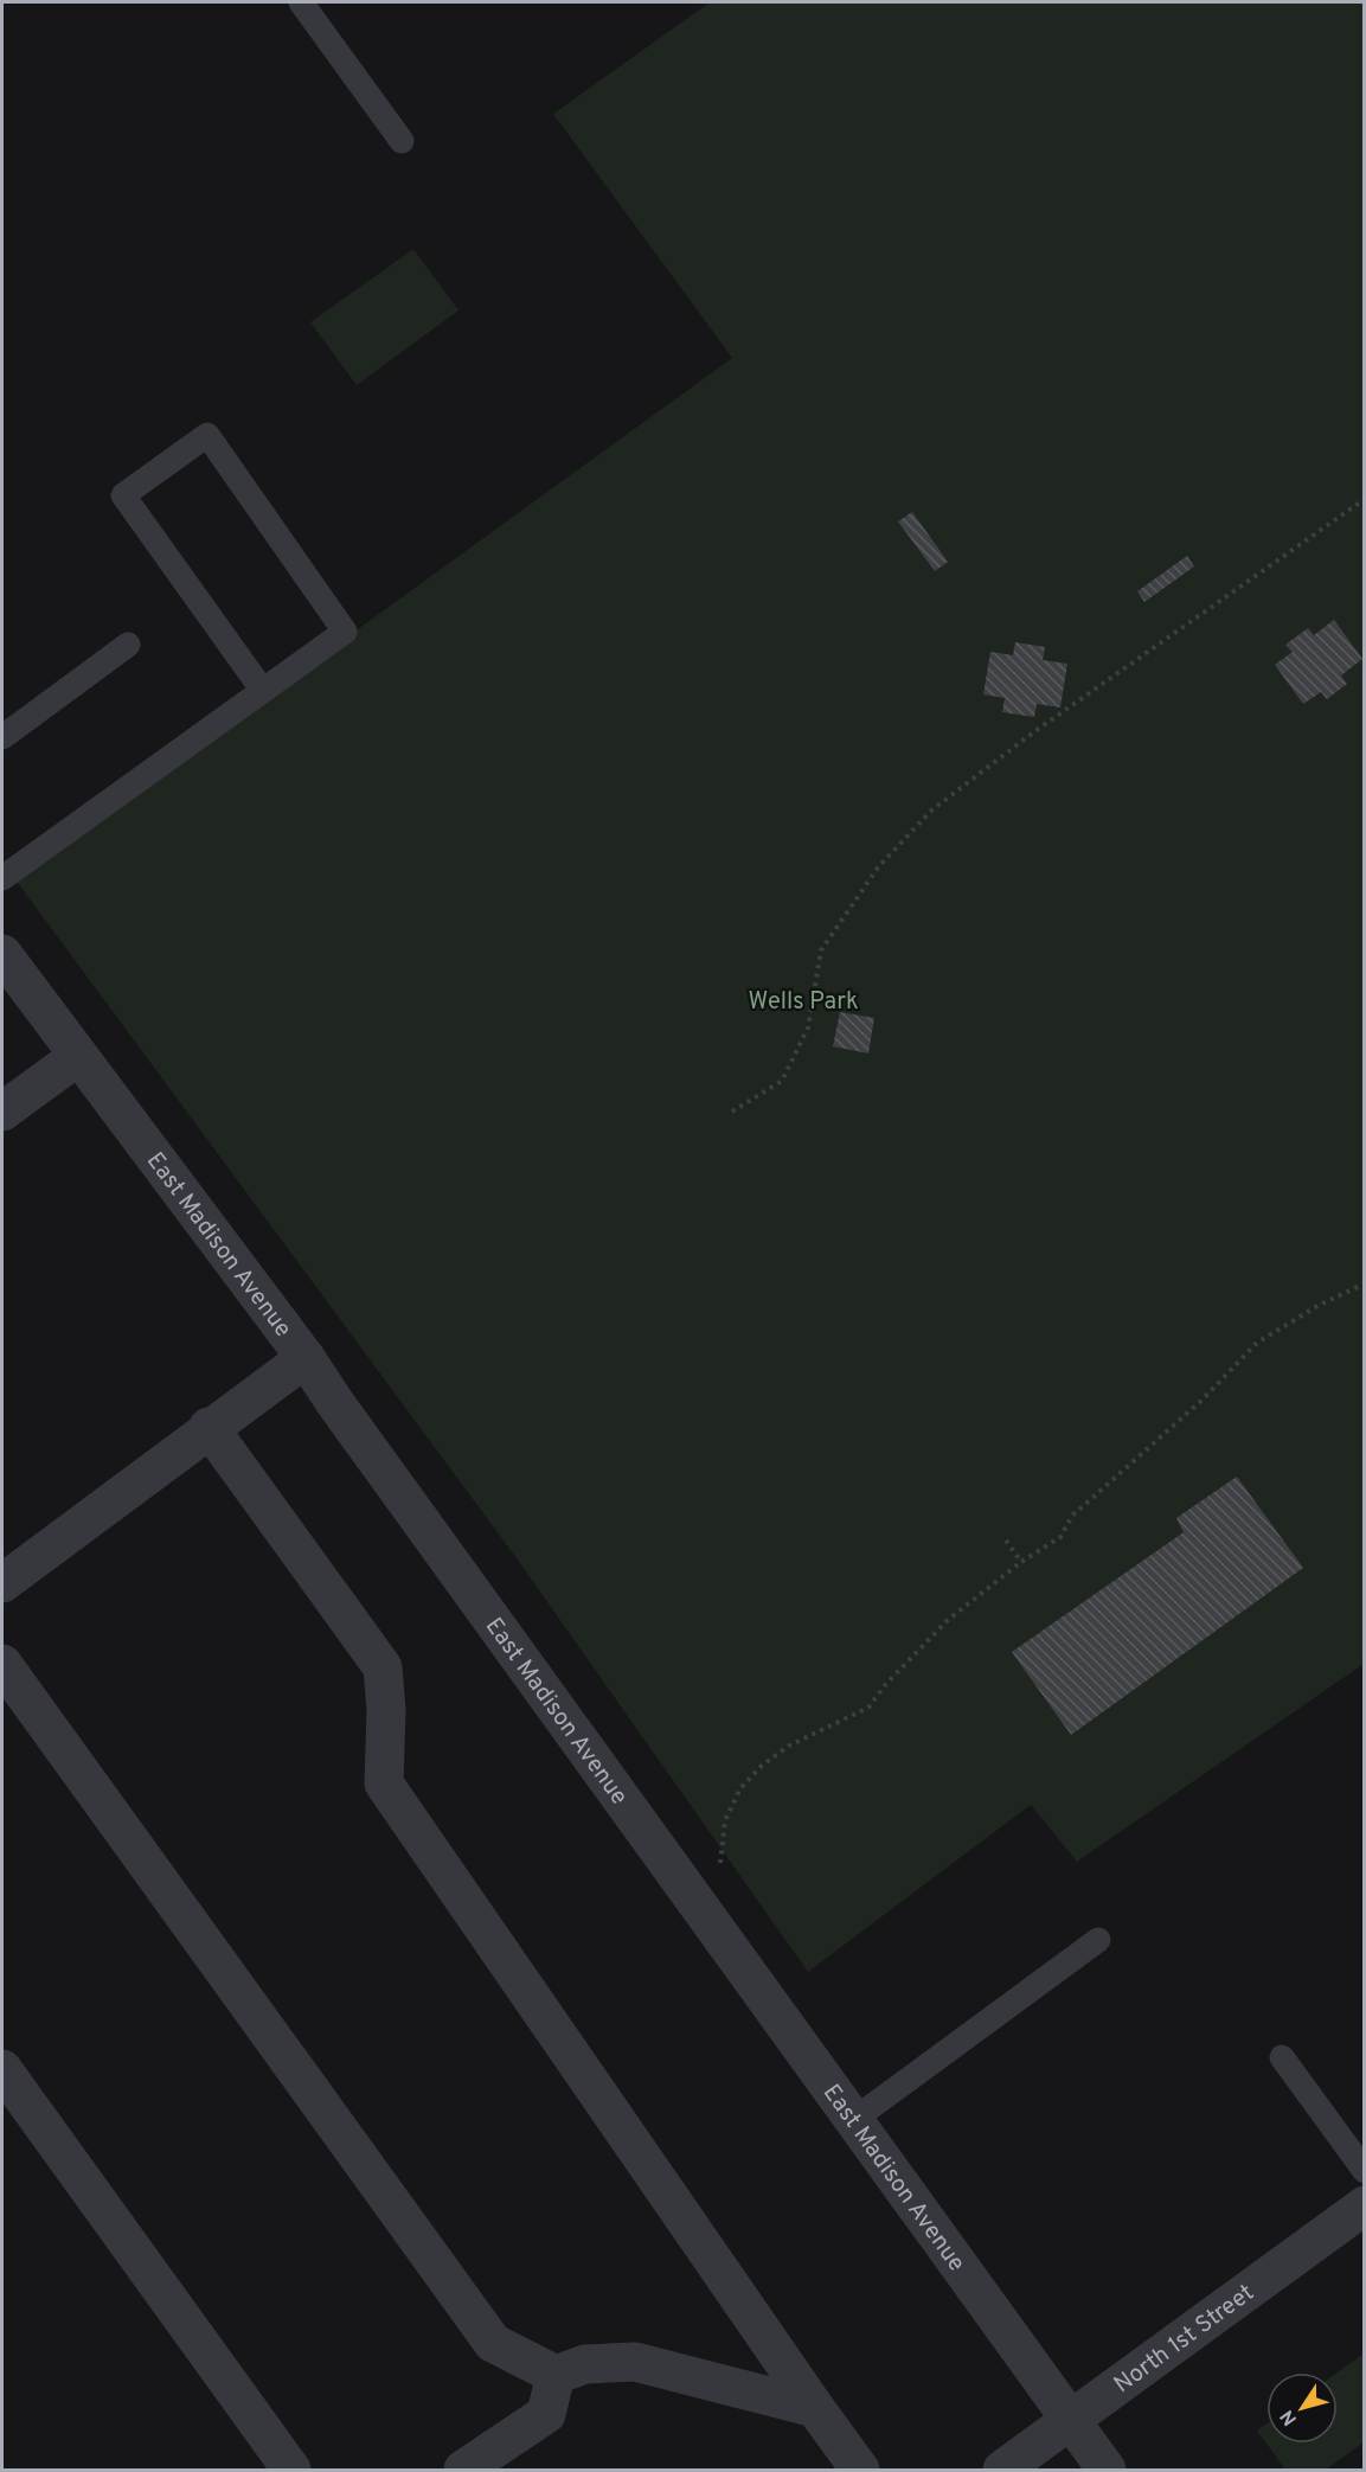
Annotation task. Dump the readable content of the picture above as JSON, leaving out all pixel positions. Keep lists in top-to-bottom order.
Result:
{
  "streets": {
    "street": ["East Madison Avenue", "North 1st Street"]
  },
  "crossings": [
    ["East Madison Avenue", "North 1st Street"]
  ],
  "parks": ["Wells Park"],
  "north": "bottom left"
}
